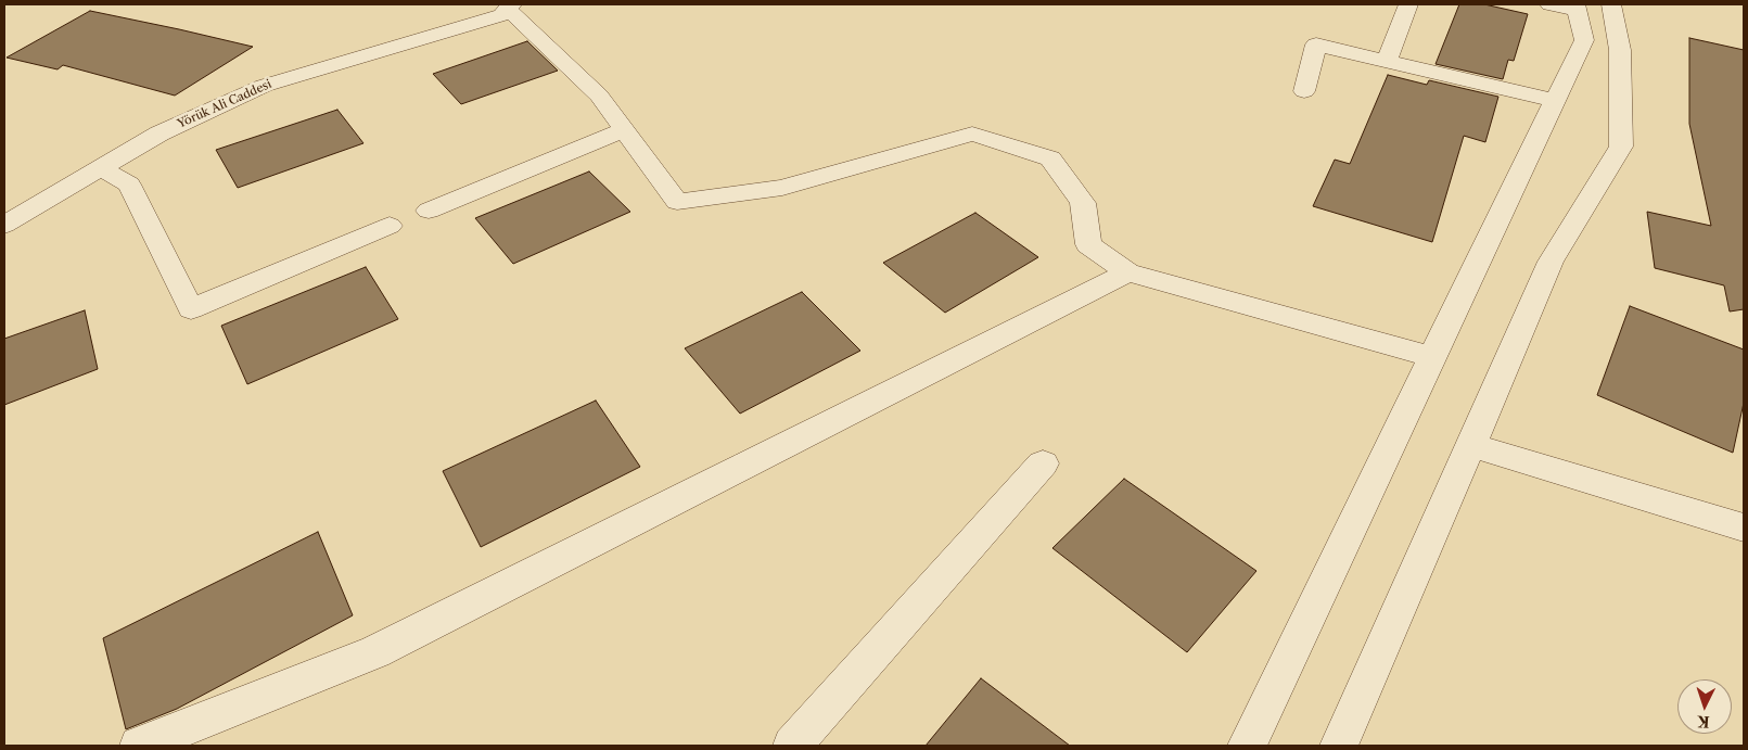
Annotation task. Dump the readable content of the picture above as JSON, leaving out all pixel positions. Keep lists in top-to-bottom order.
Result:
{
  "streets": {
    "street": ["Yörük Ali Caddesi"]
  },
  "north": "bottom"
}
